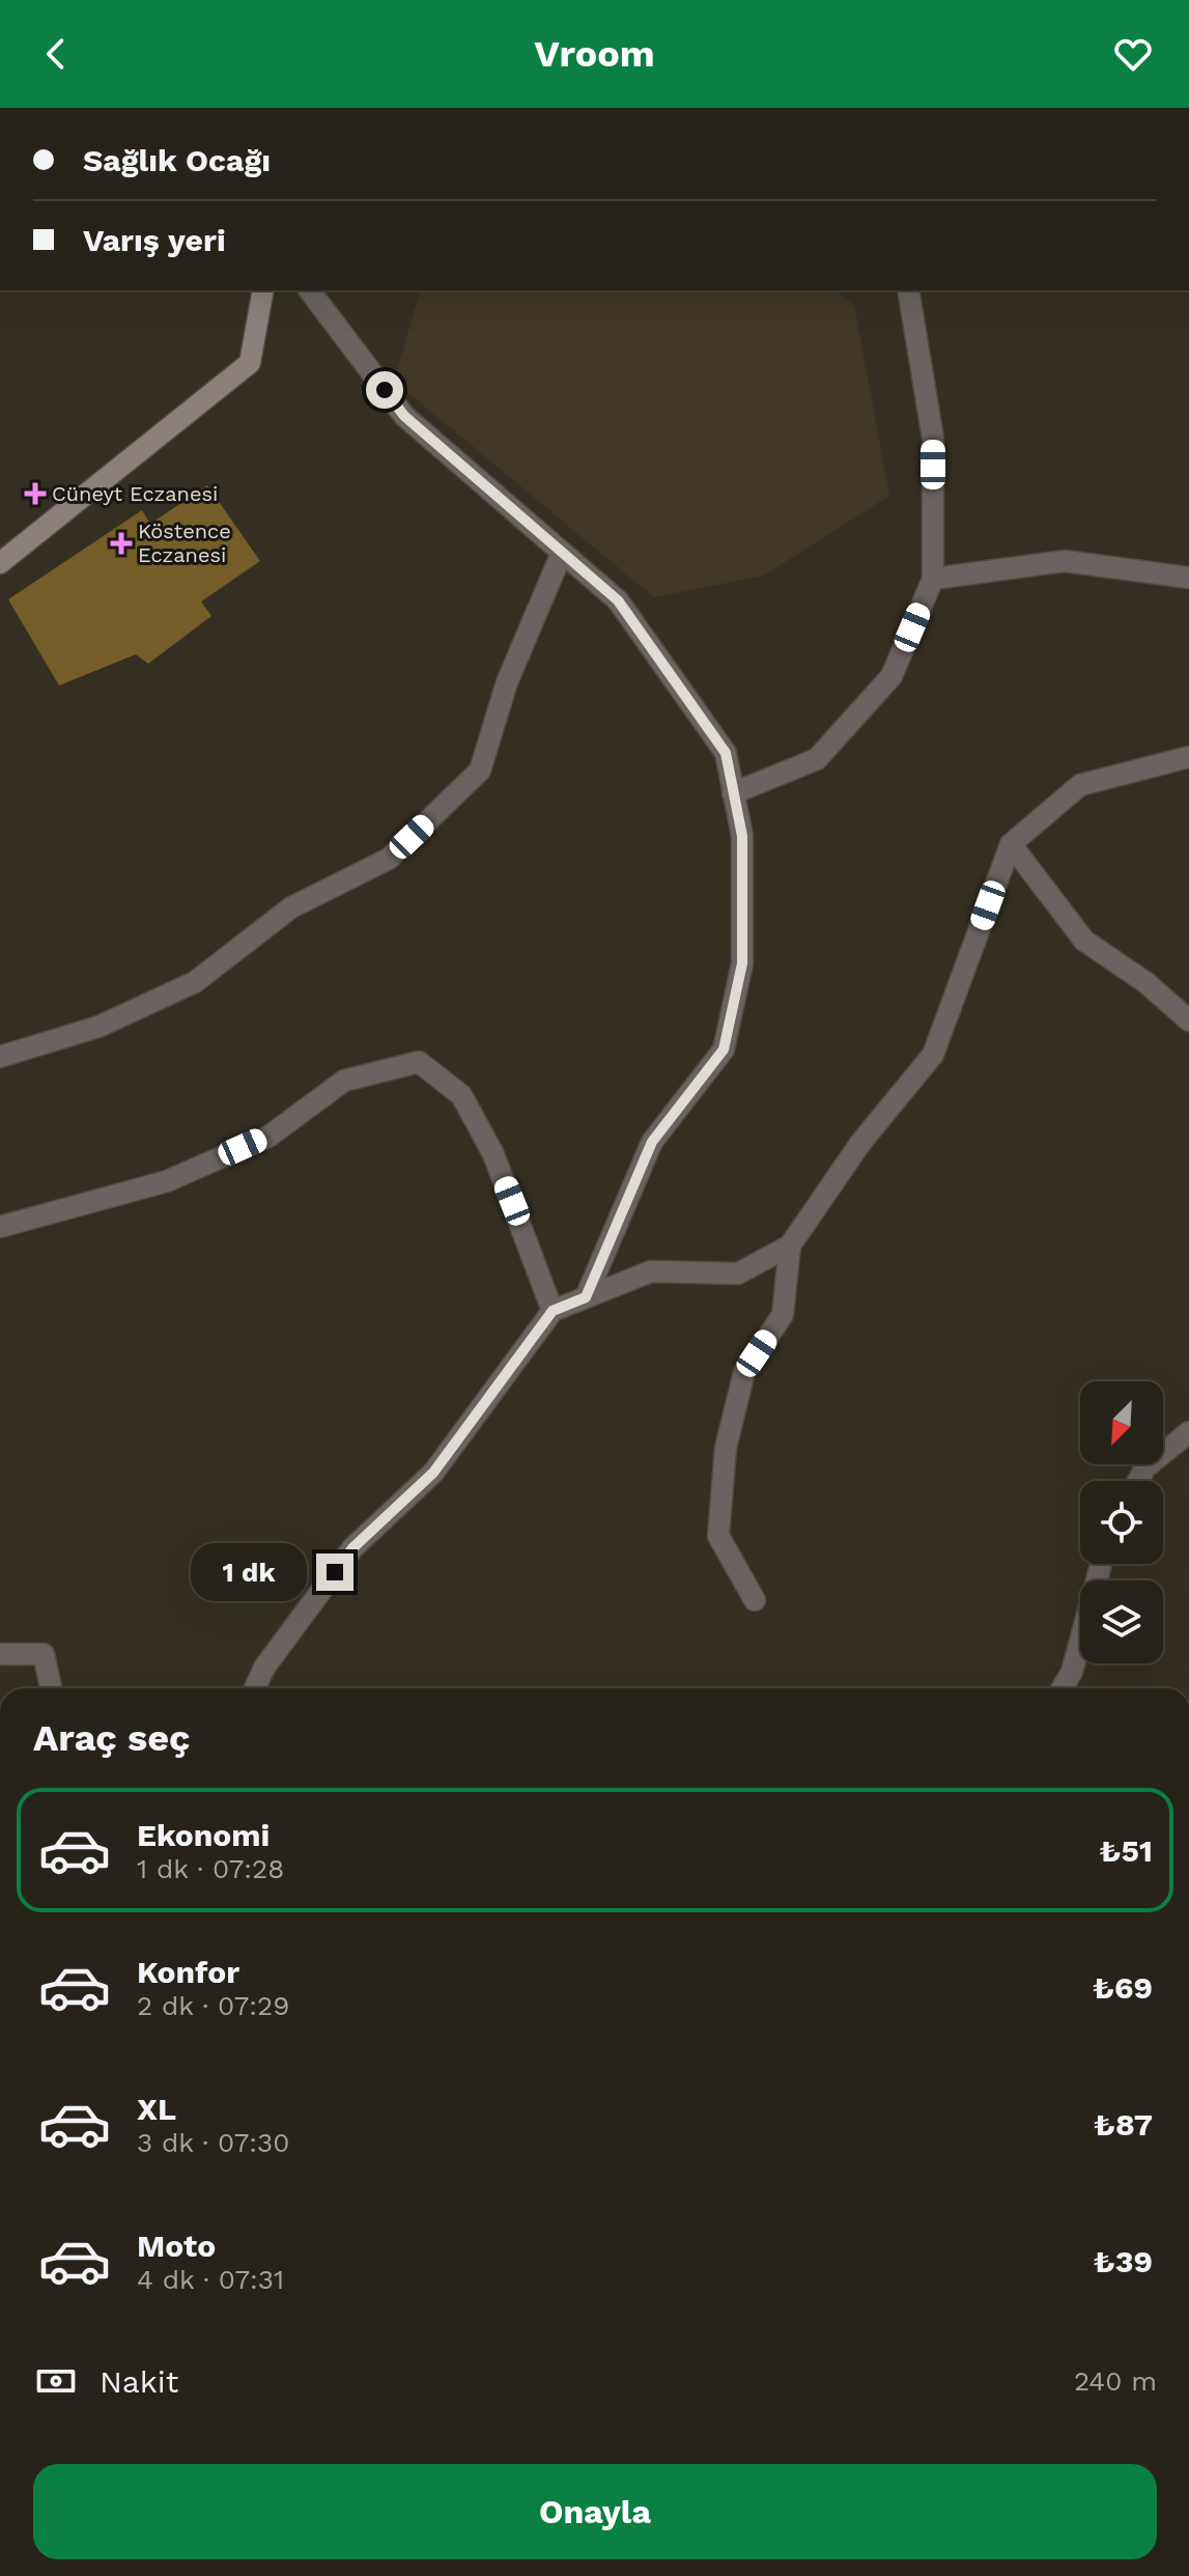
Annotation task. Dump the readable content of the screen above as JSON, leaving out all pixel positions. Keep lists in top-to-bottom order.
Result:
{
  "places": {
    "health": ["Cüneyt Eczanesi", "Köstence Eczanesi"]
  },
  "north": "bottom left",
  "page": {
    "header": "Vroom",
    "banner": ["Sağlık Ocağı", "Varış yeri"],
    "bubble": "1 dk",
    "heading": "Araç seç",
    "list": [
      {
        "name": "Ekonomi",
        "note": "1 dk · 07:28",
        "value": "₺51"
      },
      {
        "name": "Konfor",
        "note": "2 dk · 07:29",
        "value": "₺69"
      },
      {
        "name": "XL",
        "note": "3 dk · 07:30",
        "value": "₺87"
      },
      {
        "name": "Moto",
        "note": "4 dk · 07:31",
        "value": "₺39"
      }
    ],
    "pay": ["Nakit", "240 m"],
    "buttons": "Onayla"
  }
}
